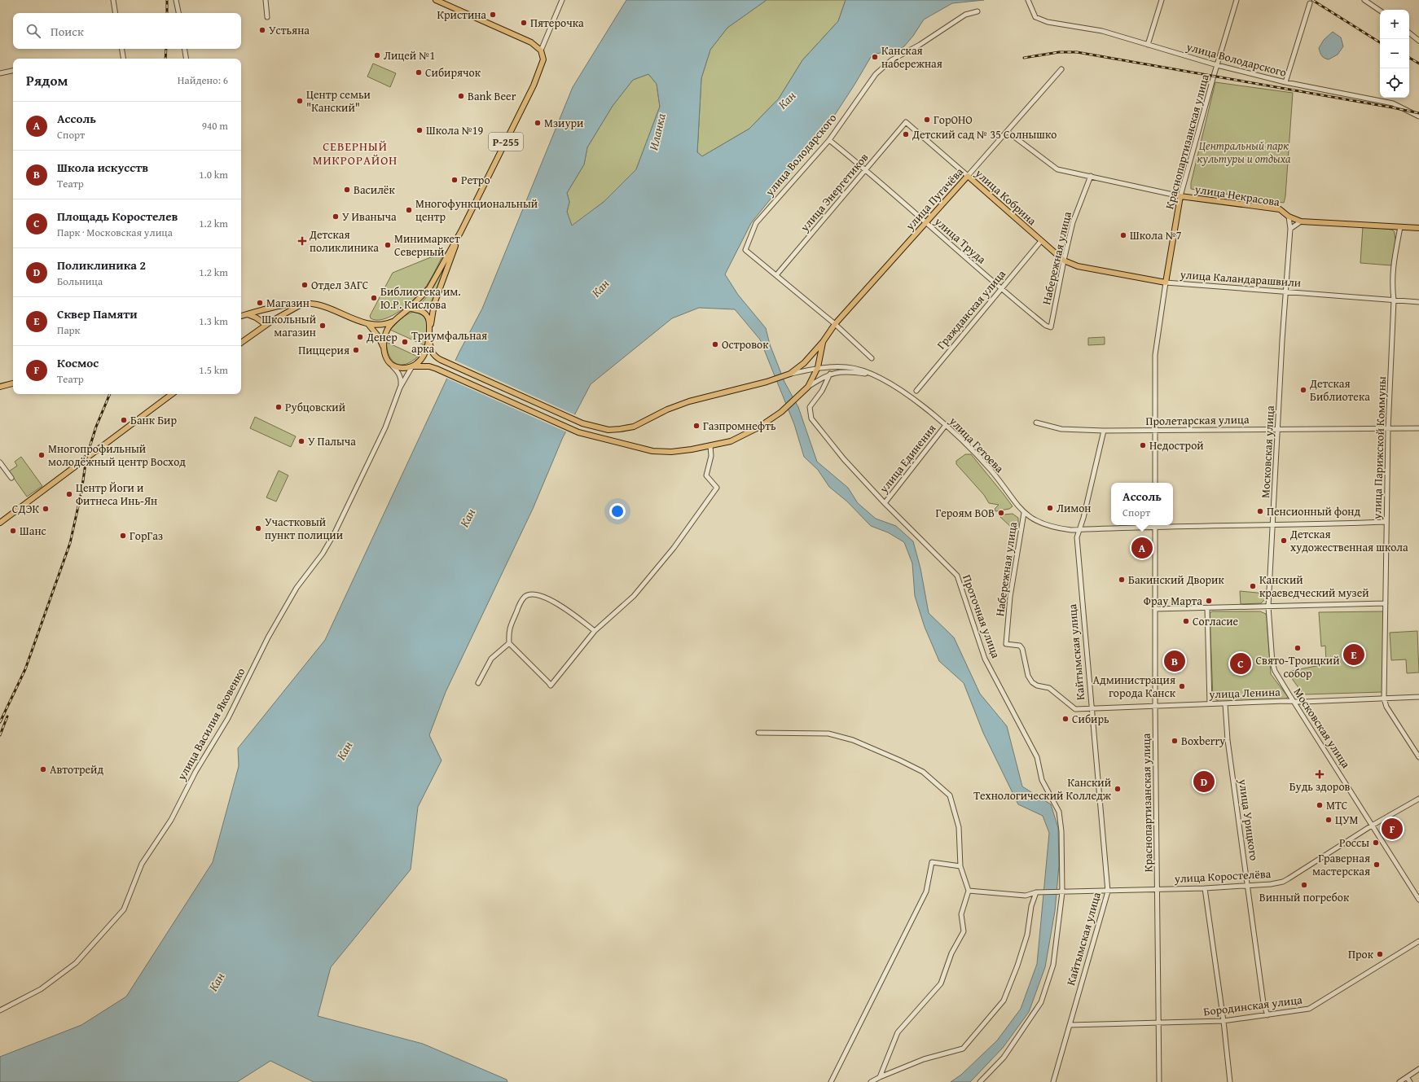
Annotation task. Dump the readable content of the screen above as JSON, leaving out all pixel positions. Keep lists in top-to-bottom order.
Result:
{
  "streets": {
    "main road": [
      "Р-255",
      "Краснопартизанская улица",
      "улица Некрасова",
      "улица Кобрина",
      "улица Пугачёва",
      "улица Каландарашвили"
    ],
    "street": [
      "улица Володарского",
      "улица Энергетиков",
      "улица Труда",
      "Набережная улица",
      "Гражданская улица",
      "Пролетарская улица",
      "улица Гетоева",
      "улица Парижской Коммуны",
      "Московская улица",
      "улица Единения",
      "Проточная улица",
      "Кайтымская улица",
      "улица Ленина",
      "улица Василия Яковенко",
      "улица Урицкого",
      "улица Коростелёва",
      "Бородинская улица"
    ]
  },
  "crossings": [
    ["улица Володарского", "Краснопартизанская улица"],
    ["улица Володарского", "улица Энергетиков"],
    ["улица Володарского", "улица Труда"],
    ["Р-255", "улица Пугачёва"],
    ["Р-255", "улица Василия Яковенко"],
    ["Краснопартизанская улица", "улица Некрасова"],
    ["Краснопартизанская улица", "улица Каландарашвили"],
    ["Краснопартизанская улица", "Пролетарская улица"],
    ["Краснопартизанская улица", "улица Ленина"],
    ["Краснопартизанская улица", "улица Коростелёва"],
    ["Краснопартизанская улица", "Бородинская улица"],
    ["улица Энергетиков", "улица Кобрина"],
    ["улица Энергетиков", "улица Труда"],
    ["улица Некрасова", "улица Пугачёва"],
    ["улица Некрасова", "Набережная улица"],
    ["улица Некрасова", "улица Парижской Коммуны"],
    ["улица Некрасова", "Московская улица"],
    ["улица Кобрина", "улица Пугачёва"],
    ["улица Кобрина", "Набережная улица"],
    ["улица Кобрина", "улица Каландарашвили"],
    ["улица Кобрина", "Гражданская улица"],
    ["улица Пугачёва", "улица Труда"],
    ["улица Труда", "Набережная улица"],
    ["улица Труда", "Гражданская улица"],
    ["Набережная улица", "улица Каландарашвили"],
    ["Набережная улица", "улица Гетоева"],
    ["Набережная улица", "Кайтымская улица"],
    ["Набережная улица", "улица Ленина"],
    ["улица Каландарашвили", "улица Парижской Коммуны"],
    ["улица Каландарашвили", "Московская улица"],
    ["Пролетарская улица", "улица Парижской Коммуны"],
    ["Пролетарская улица", "Московская улица"],
    ["Пролетарская улица", "Кайтымская улица"],
    ["улица Гетоева", "улица Парижской Коммуны"],
    ["улица Гетоева", "Московская улица"],
    ["улица Гетоева", "улица Единения"],
    ["улица Гетоева", "Кайтымская улица"],
    ["улица Парижской Коммуны", "улица Ленина"],
    ["Московская улица", "улица Ленина"],
    ["Московская улица", "улица Коростелёва"],
    ["улица Единения", "Проточная улица"],
    ["Проточная улица", "улица Коростелёва"],
    ["Кайтымская улица", "улица Ленина"],
    ["Кайтымская улица", "улица Коростелёва"],
    ["Кайтымская улица", "Бородинская улица"],
    ["улица Ленина", "улица Урицкого"],
    ["улица Урицкого", "улица Коростелёва"],
    ["улица Урицкого", "Бородинская улица"]
  ],
  "districts": ["СЕВЕРНЫЙ МИКРОРАЙОН"],
  "water": ["Кан", "Иланка"],
  "parks": ["Центральный парк культуры и отдыха"],
  "places": {
    "other": [
      "Кристина",
      "Пятерочка",
      "Устьяна",
      "Лицей №1",
      "Канская набережная",
      "Сибирячок",
      "Bank Beer",
      "Центр семьи \"Канский\"",
      "ГорОНО",
      "Мзиури",
      "Школа №19",
      "Детский сад № 35 Солнышко",
      "Ретро",
      "Василёк",
      "Многофункциональный центр",
      "У Иваныча",
      "Школа №7",
      "Минимаркет Северный",
      "Отдел ЗАГС",
      "Библиотека им. Ю.Р. Кислова",
      "Магазин",
      "Школьный магазин",
      "Денер",
      "Триумфальная арка",
      "Островок",
      "Пиццерия",
      "Детская Библиотека",
      "Рубцовский",
      "Банк Бир",
      "Газпромнефть",
      "У Палыча",
      "Недострой",
      "Многопрофильный молодёжный центр Восход",
      "Центр Йоги и Фитнеса Инь-Ян",
      "Лимон",
      "СДЭК",
      "Пенсионный фонд",
      "Героям ВОВ",
      "Участковый пункт полиции",
      "Шанс",
      "ГорГаз",
      "Детская художественная школа",
      "Бакинский Дворик",
      "Канский краеведческий музей",
      "Фрау Марта",
      "Согласие",
      "Свято-Троицкий собор",
      "Администрация города Канск",
      "Сибирь",
      "Boxberry",
      "Автотрейд",
      "Канский Технологический Колледж",
      "МТС",
      "ЦУМ",
      "Россы",
      "Граверная мастерская",
      "Винный погребок",
      "Прок"
    ],
    "health": ["Детская поликлиника", "Будь здоров"]
  },
  "page": {
    "map_buttons": ["+", "−"],
    "search": "Поиск",
    "heading": ["Рядом", "Найдено: 6"],
    "list": [
      {
        "mark": "A",
        "name": "Ассоль",
        "note": "Спорт",
        "value": "940 m"
      },
      {
        "mark": "B",
        "name": "Школа искусств",
        "note": "Театр",
        "value": "1.0 km"
      },
      {
        "mark": "C",
        "name": "Площадь Коростелев",
        "note": "Парк · Московская улица",
        "value": "1.2 km"
      },
      {
        "mark": "D",
        "name": "Поликлиника 2",
        "note": "Больница",
        "value": "1.2 km"
      },
      {
        "mark": "E",
        "name": "Сквер Памяти",
        "note": "Парк",
        "value": "1.3 km"
      },
      {
        "mark": "F",
        "name": "Космос",
        "note": "Театр",
        "value": "1.5 km"
      }
    ],
    "popup": ["Ассоль", "Спорт"],
    "pins": [
      "A",
      "E",
      "B",
      "C",
      "D",
      "F"
    ]
  }
}
